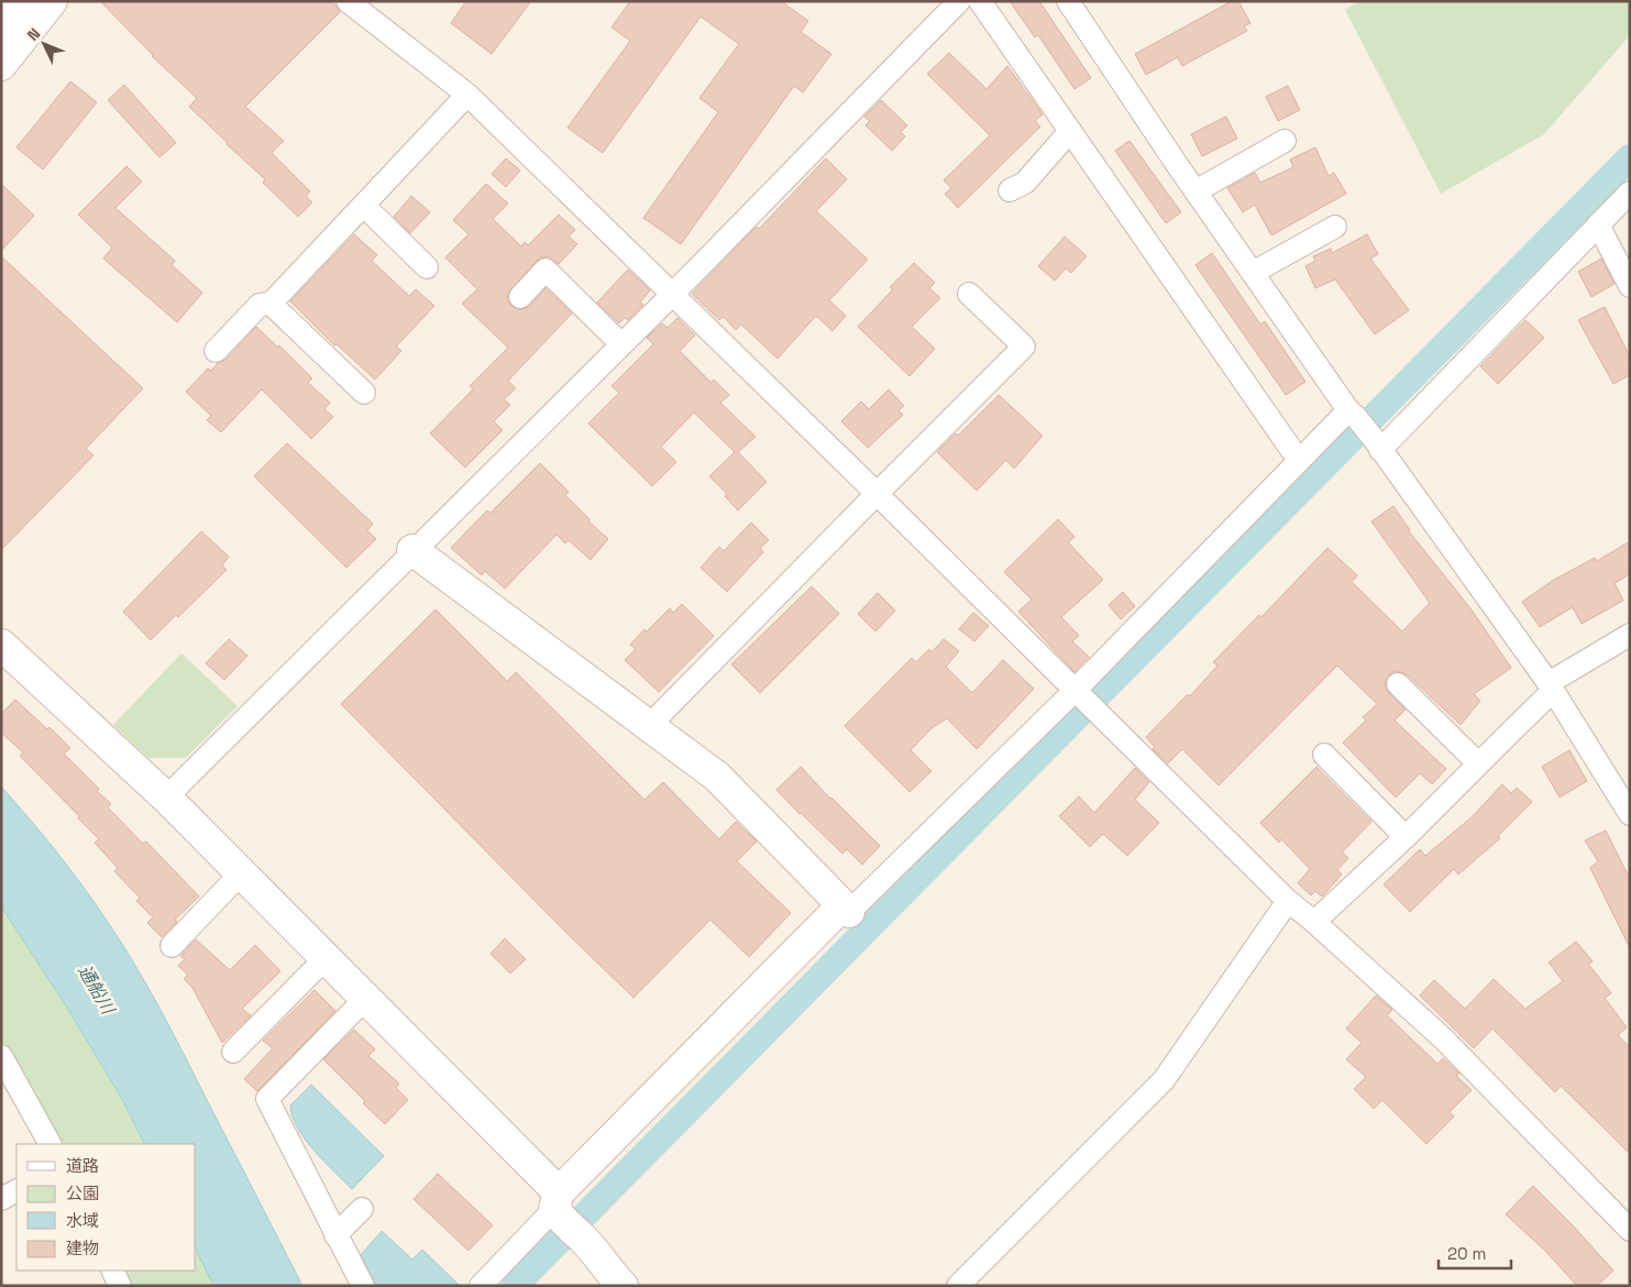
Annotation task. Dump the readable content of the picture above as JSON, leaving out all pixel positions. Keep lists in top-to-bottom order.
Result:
{
  "water": ["通船川"],
  "legend": [
    "道路",
    "公園",
    "水域",
    "建物"
  ],
  "scale_bar": "20 m",
  "north": "top left"
}
